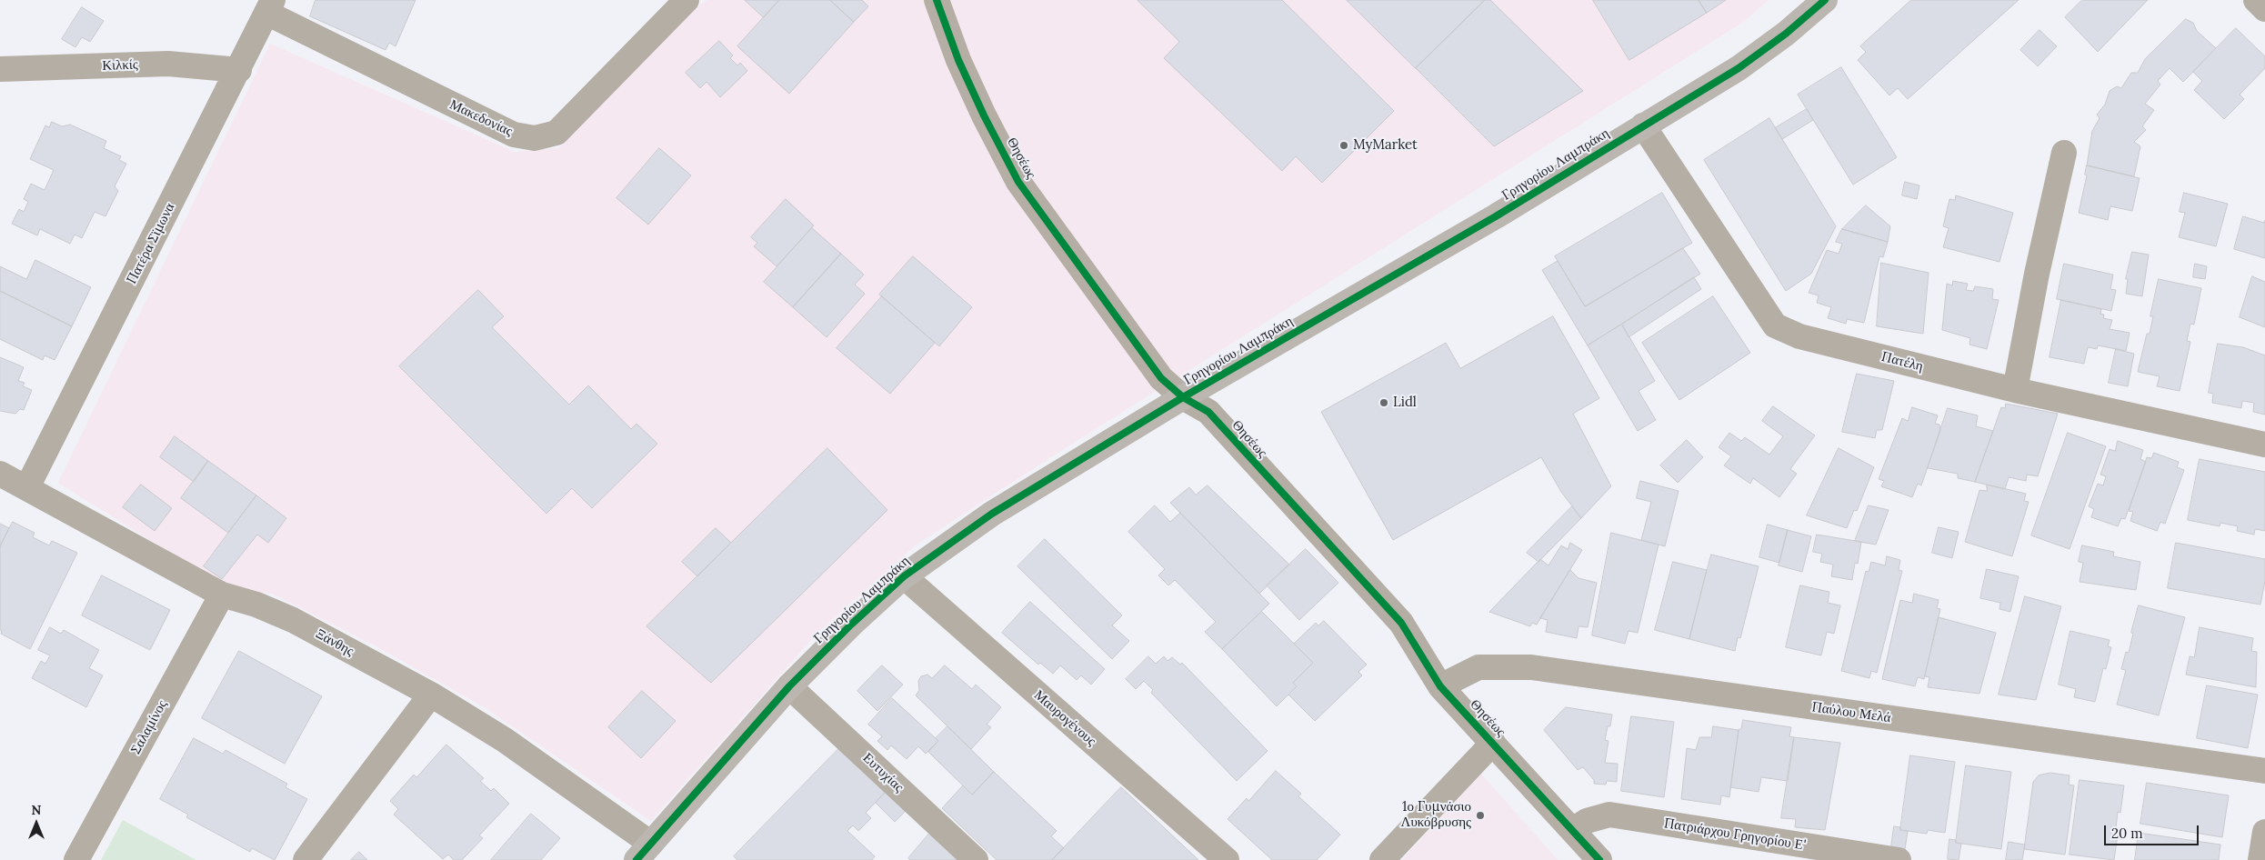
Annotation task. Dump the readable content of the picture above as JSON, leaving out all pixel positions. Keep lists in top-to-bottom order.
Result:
{
  "streets": {
    "main road": ["Γρηγορίου Λαμπράκη"],
    "street": [
      "Κιλκίς",
      "Μακεδονίας",
      "Θησέως",
      "Πατέρα Σϊμωνα",
      "Πατέλη",
      "Ξάνθης",
      "Παύλου Μελά",
      "Μαυρογένους",
      "Σαλαμίνος",
      "Ευτυχίας",
      "Πατριάρχου Γρηγορίου Ε'"
    ]
  },
  "crossings": [
    ["Κιλκίς", "Πατέρα Σϊμωνα"],
    ["Μακεδονίας", "Πατέρα Σϊμωνα"],
    ["Θησέως", "Γρηγορίου Λαμπράκη"],
    ["Θησέως", "Παύλου Μελά"],
    ["Θησέως", "Πατριάρχου Γρηγορίου Ε'"],
    ["Γρηγορίου Λαμπράκη", "Πατέλη"],
    ["Γρηγορίου Λαμπράκη", "Ξάνθης"],
    ["Γρηγορίου Λαμπράκη", "Μαυρογένους"],
    ["Γρηγορίου Λαμπράκη", "Ευτυχίας"],
    ["Πατέρα Σϊμωνα", "Ξάνθης"],
    ["Ξάνθης", "Σαλαμίνος"]
  ],
  "places": ["MyMarket", "Lidl", "1ο Γυμνάσιο Λυκόβρυσης"],
  "scale_bar": "20 m",
  "north": "top"
}
